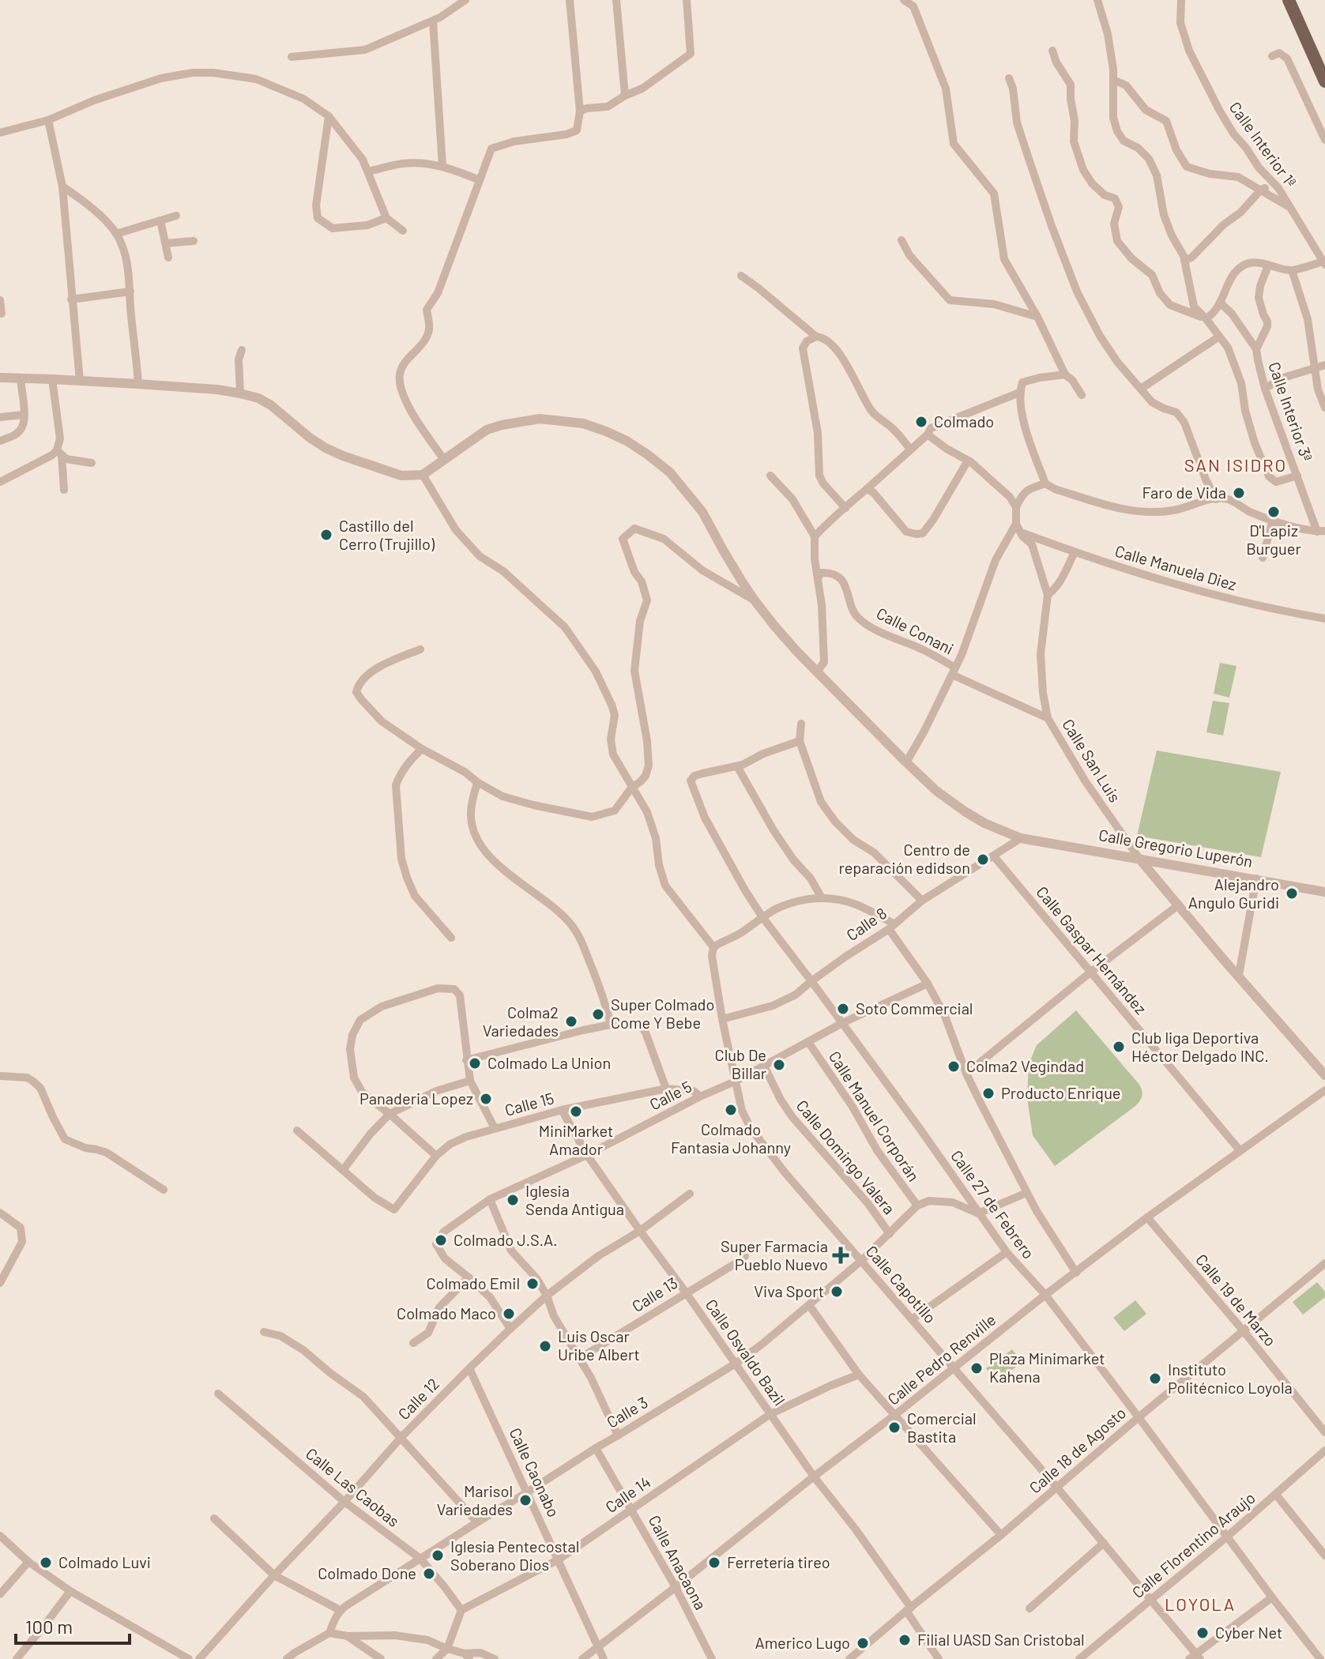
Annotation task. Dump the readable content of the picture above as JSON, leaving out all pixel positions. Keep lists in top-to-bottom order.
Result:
{
  "streets": {
    "street": [
      "Calle Interior 1ª",
      "Calle Interior 3ª",
      "Calle Manuela Diez",
      "Calle Conani",
      "Calle San Luis",
      "Calle Gregorio Luperón",
      "Calle 8",
      "Calle Gaspar Hernández",
      "Calle 5",
      "Calle 15",
      "Calle Manuel Corporán",
      "Calle Domingo Valera",
      "Calle 27 de Febrero",
      "Calle Capotillo",
      "Calle 13",
      "Calle 19 de Marzo",
      "Calle Osvaldo Bazil",
      "Calle Pedro Renville",
      "Calle 12",
      "Calle 3",
      "Calle 18 de Agosto",
      "Calle Caonabo",
      "Calle Las Caobas",
      "Calle 14",
      "Calle Florentino Araujo",
      "Calle Anacaona"
    ]
  },
  "crossings": [
    ["Calle Conani", "Calle San Luis"],
    ["Calle San Luis", "Calle Gregorio Luperón"],
    ["Calle Gregorio Luperón", "Calle 8"],
    ["Calle 8", "Calle Gaspar Hernández"],
    ["Calle 8", "Calle 27 de Febrero"],
    ["Calle 8", "Calle Capotillo"],
    ["Calle Gaspar Hernández", "Calle Pedro Renville"],
    ["Calle 5", "Calle 15"],
    ["Calle 5", "Calle Manuel Corporán"],
    ["Calle 5", "Calle Domingo Valera"],
    ["Calle 5", "Calle 27 de Febrero"],
    ["Calle 5", "Calle Capotillo"],
    ["Calle 5", "Calle Osvaldo Bazil"],
    ["Calle 15", "Calle Osvaldo Bazil"],
    ["Calle Manuel Corporán", "Calle 3"],
    ["Calle Domingo Valera", "Calle 3"],
    ["Calle 27 de Febrero", "Calle Pedro Renville"],
    ["Calle 27 de Febrero", "Calle 18 de Agosto"],
    ["Calle 27 de Febrero", "Calle Florentino Araujo"],
    ["Calle Capotillo", "Calle Pedro Renville"],
    ["Calle Capotillo", "Calle 3"],
    ["Calle Capotillo", "Calle 18 de Agosto"],
    ["Calle Capotillo", "Calle Florentino Araujo"],
    ["Calle 13", "Calle Osvaldo Bazil"],
    ["Calle 19 de Marzo", "Calle Pedro Renville"],
    ["Calle 19 de Marzo", "Calle 18 de Agosto"],
    ["Calle Osvaldo Bazil", "Calle Pedro Renville"],
    ["Calle Osvaldo Bazil", "Calle 12"],
    ["Calle Osvaldo Bazil", "Calle 3"],
    ["Calle Osvaldo Bazil", "Calle 18 de Agosto"],
    ["Calle Osvaldo Bazil", "Calle 14"],
    ["Calle Pedro Renville", "Calle Caonabo"],
    ["Calle Pedro Renville", "Calle Anacaona"],
    ["Calle 12", "Calle Caonabo"],
    ["Calle 12", "Calle Las Caobas"],
    ["Calle 3", "Calle Caonabo"],
    ["Calle 3", "Calle Las Caobas"],
    ["Calle 3", "Calle Anacaona"],
    ["Calle Caonabo", "Calle 14"],
    ["Calle Las Caobas", "Calle 14"],
    ["Calle 14", "Calle Anacaona"]
  ],
  "districts": ["SAN ISIDRO", "LOYOLA"],
  "places": {
    "other": [
      "Colmado",
      "Faro de Vida",
      "D'Lapiz Burguer",
      "Castillo del Cerro (Trujillo)",
      "Centro de reparación edidson",
      "Alejandro Angulo Guridi",
      "Soto Commercial",
      "Super Colmado Come Y Bebe",
      "Colma2 Variedades",
      "Club liga Deportiva Héctor Delgado INC.",
      "Colmado La Union",
      "Club De Billar",
      "Colma2 Vegindad",
      "Producto Enrique",
      "Panaderia Lopez",
      "Colmado Fantasia Johanny",
      "MiniMarket Amador",
      "Iglesia Senda Antigua",
      "Colmado J.S.A.",
      "Colmado Emil",
      "Viva Sport",
      "Colmado Maco",
      "Luis Oscar Uribe Albert",
      "Plaza Minimarket Kahena",
      "Instituto Politécnico Loyola",
      "Comercial Bastita",
      "Marisol Variedades",
      "Iglesia Pentecostal Soberano Dios",
      "Colmado Luvi",
      "Ferretería tireo",
      "Colmado Done",
      "Cyber Net",
      "Filial UASD San Cristobal",
      "Americo Lugo"
    ],
    "health": ["Super Farmacia Pueblo Nuevo"]
  },
  "scale_bar": "100 m"
}
